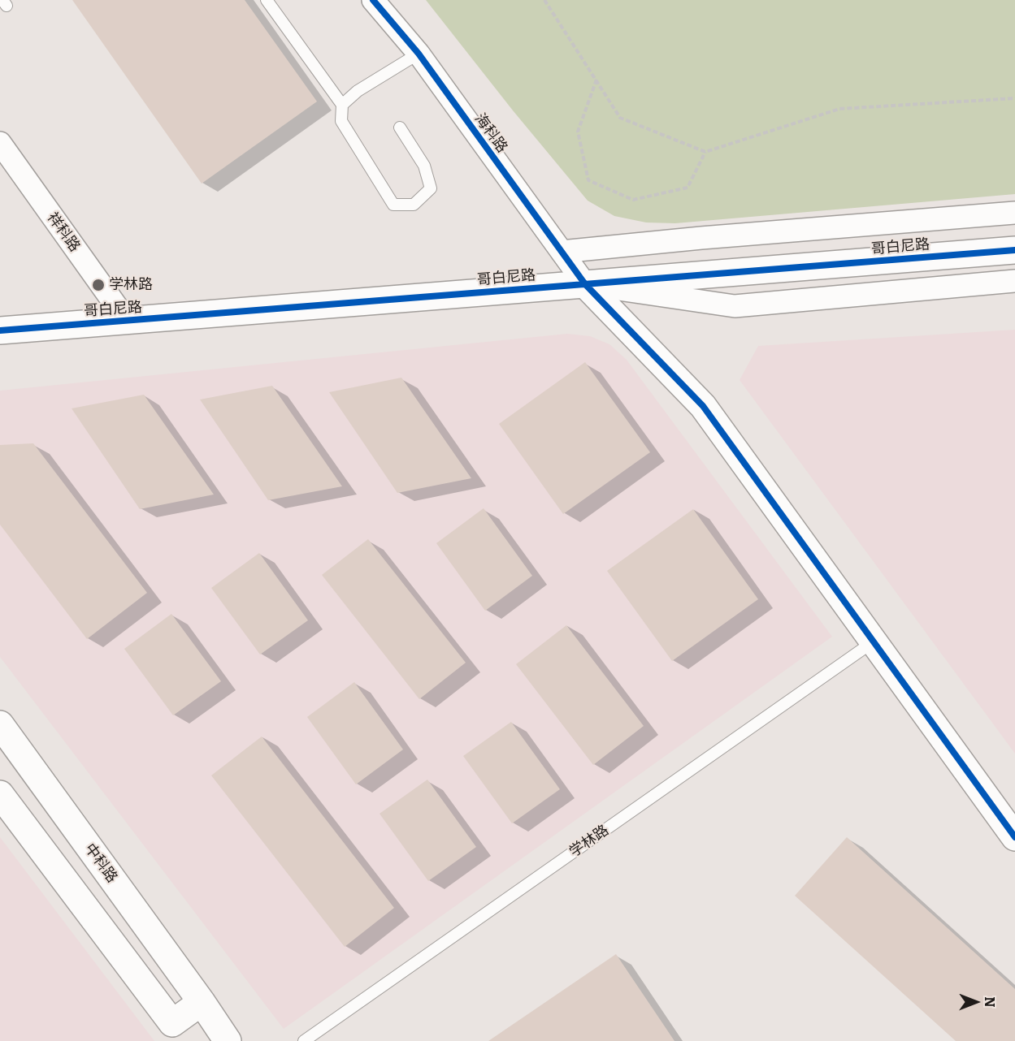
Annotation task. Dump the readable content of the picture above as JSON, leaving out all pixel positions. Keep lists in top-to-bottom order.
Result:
{
  "streets": {
    "street": [
      "海科路",
      "祥科路",
      "哥白尼路",
      "中科路"
    ],
    "lane": ["学林路"]
  },
  "crossings": [
    ["海科路", "哥白尼路"],
    ["祥科路", "哥白尼路"]
  ],
  "places": ["学林路"],
  "north": "right"
}
